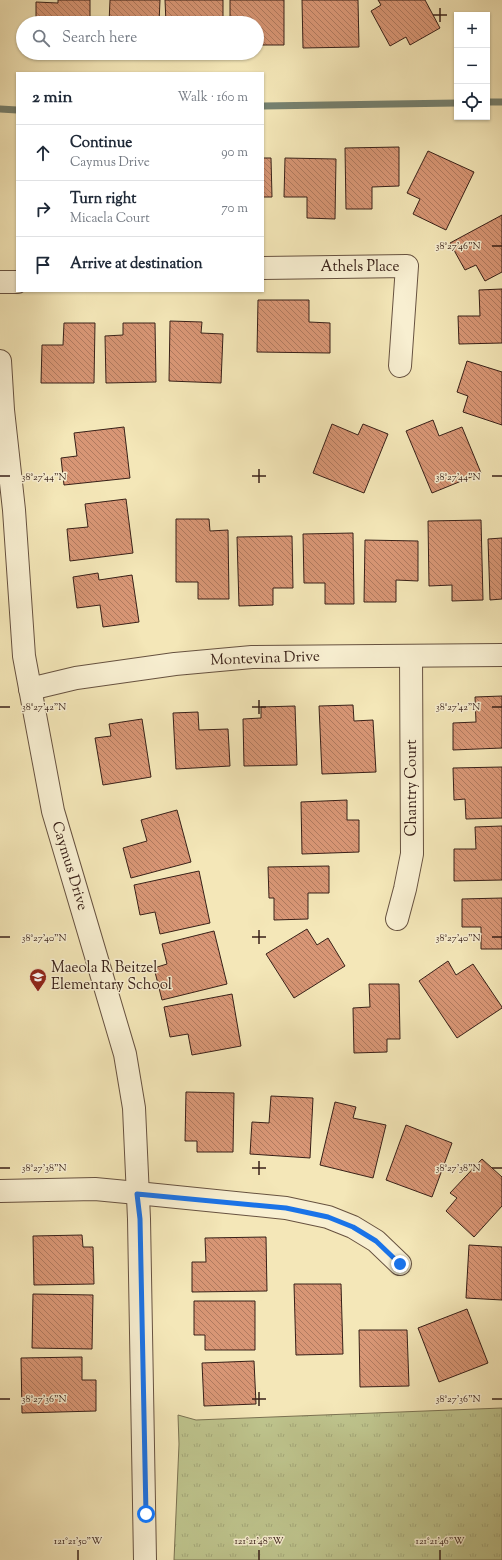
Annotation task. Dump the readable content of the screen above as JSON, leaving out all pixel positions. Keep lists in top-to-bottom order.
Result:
{
  "streets": {
    "street": [
      "Athels Place",
      "Montevina Drive",
      "Chantry Court",
      "Caymus Drive"
    ]
  },
  "crossings": [
    ["Montevina Drive", "Chantry Court"],
    ["Montevina Drive", "Caymus Drive"]
  ],
  "places": {
    "school or university": ["Maeola R Beitzel Elementary School"]
  },
  "page": {
    "map_buttons": ["+", "−"],
    "search": "Search here",
    "heading": ["2 min", "Walk · 160 m"],
    "list": [
      ["Continue", "Caymus Drive", "90 m"],
      ["Turn right", "Micaela Court", "70 m"],
      "Arrive at destination"
    ]
  },
  "coordinates": [
    "38°27'46\"N",
    "38°27'44\"N",
    "38°27'42\"N",
    "38°27'40\"N",
    "38°27'38\"N",
    "38°27'36\"N",
    "121°21'50\"W",
    "121°21'48\"W",
    "121°21'46\"W"
  ]
}
